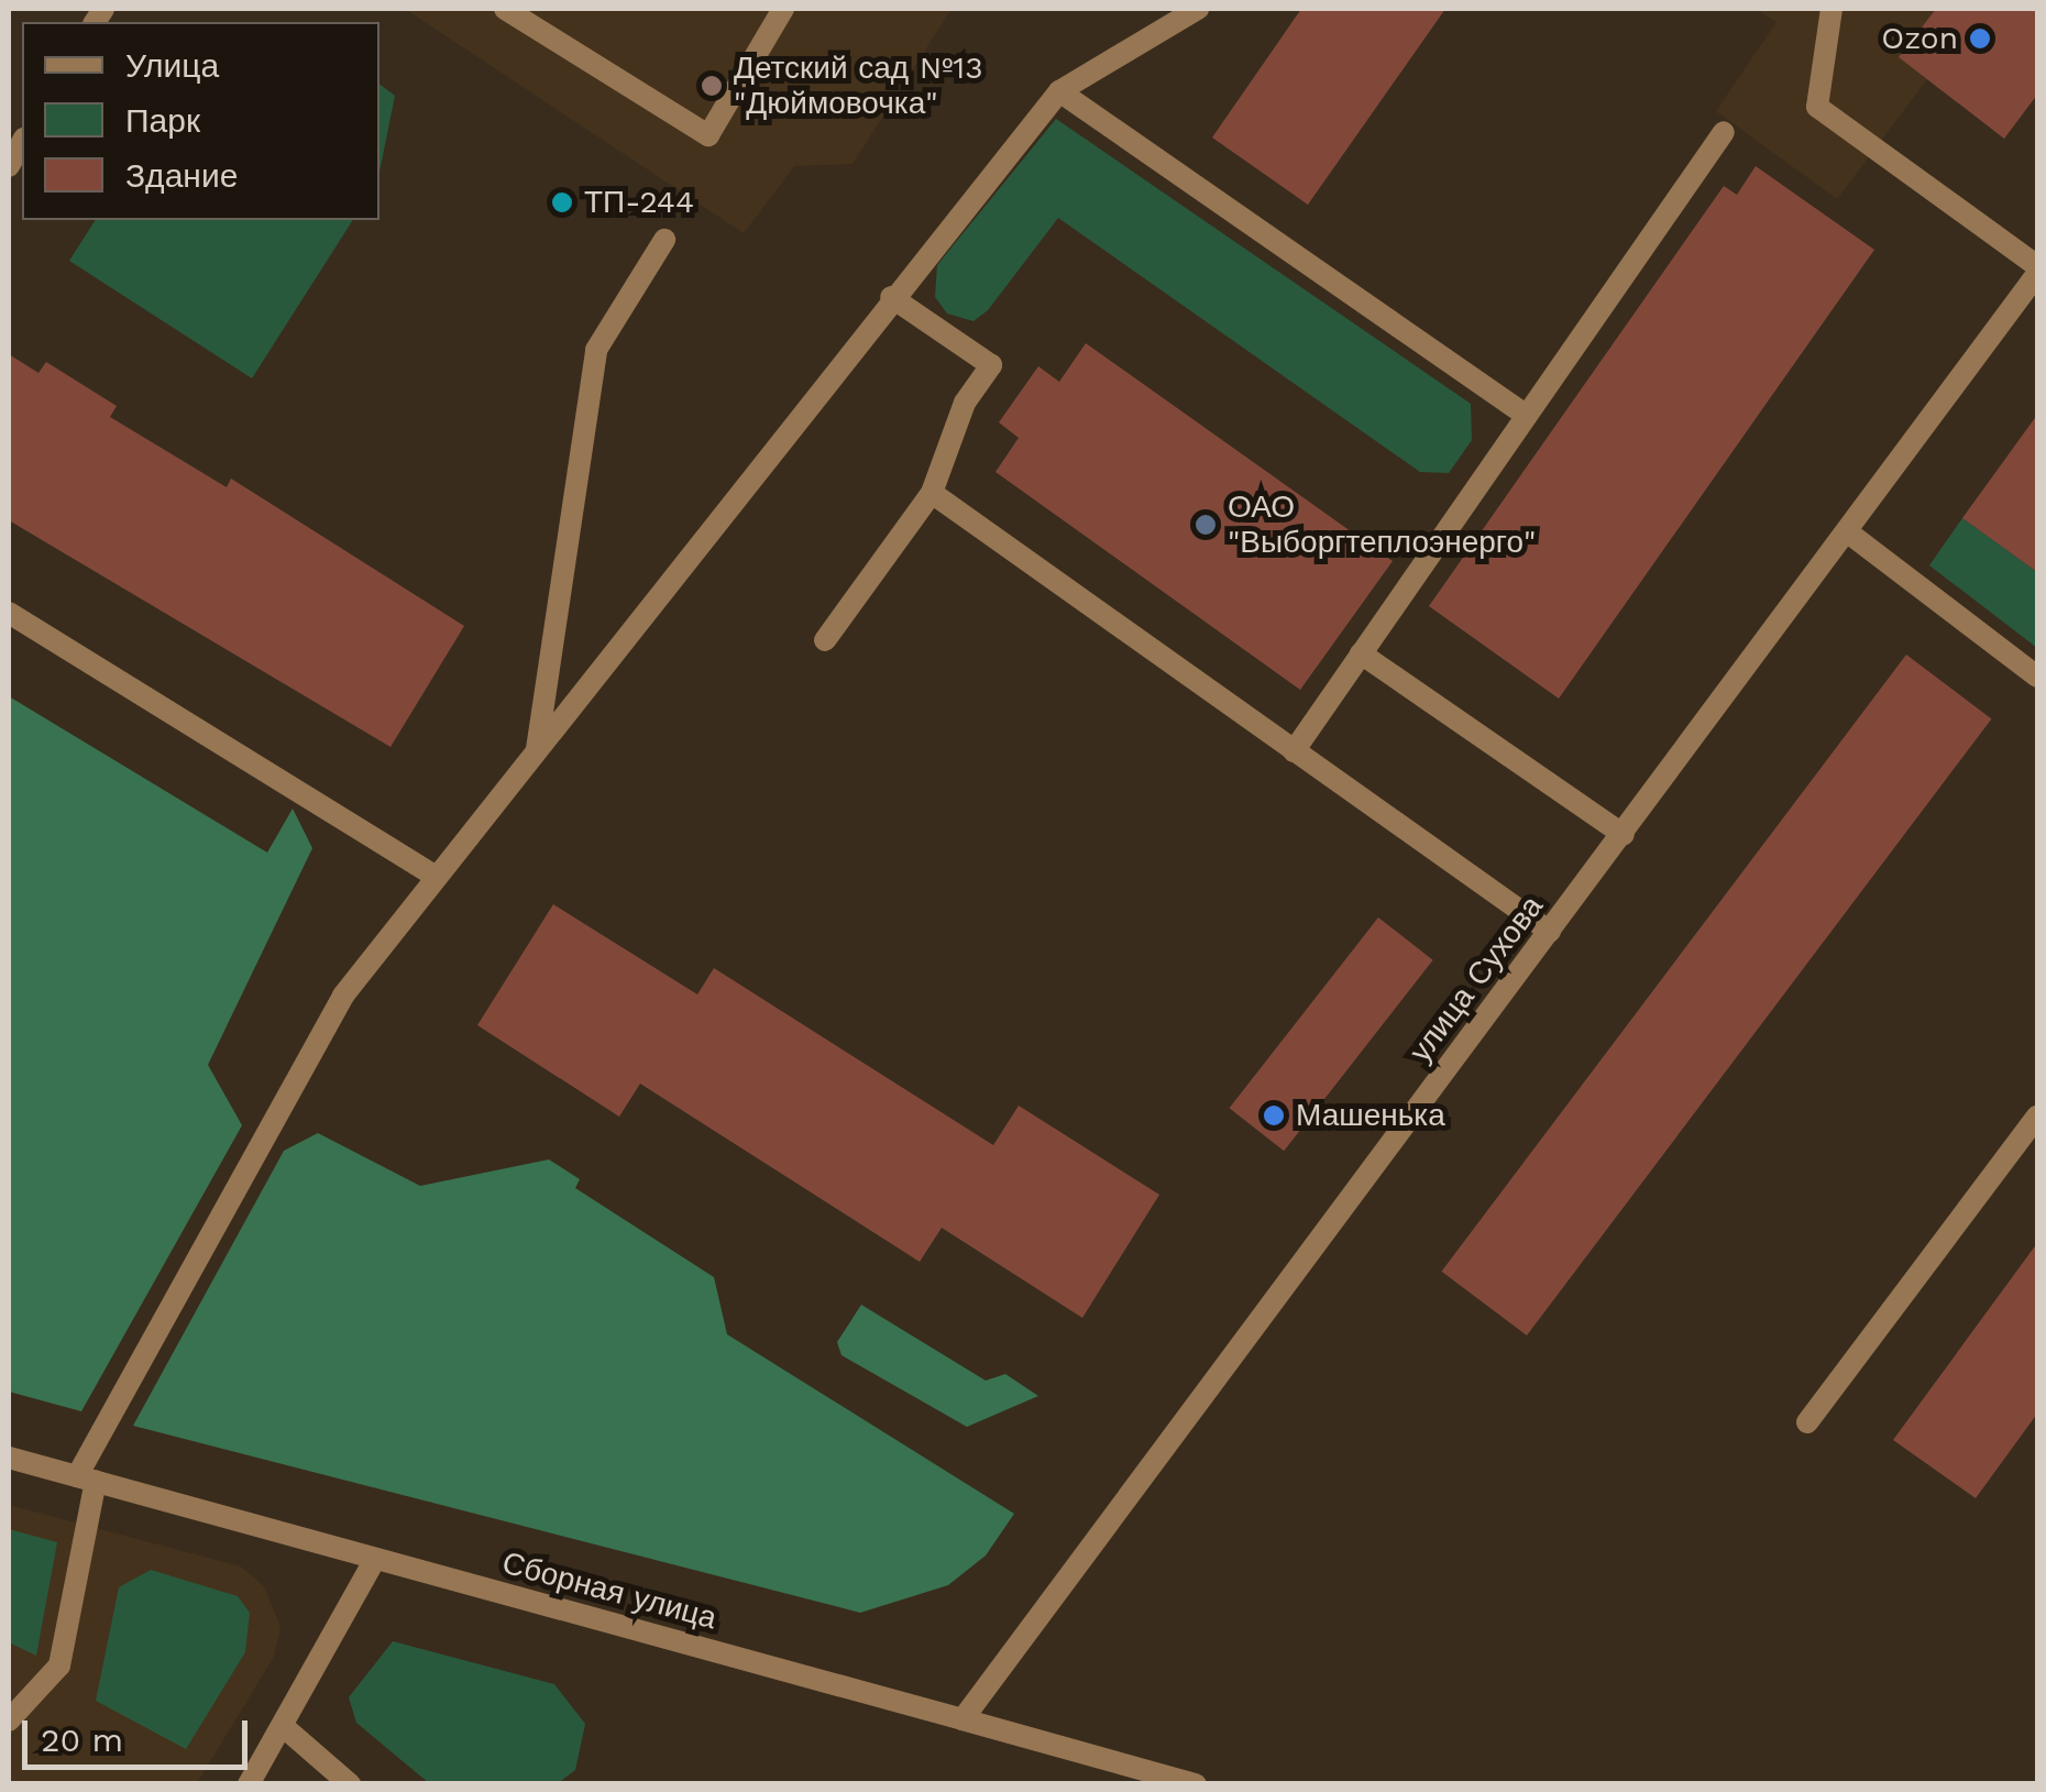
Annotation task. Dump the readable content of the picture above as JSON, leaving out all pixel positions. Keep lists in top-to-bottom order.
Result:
{
  "streets": {
    "street": ["улица Сухова", "Сборная улица"]
  },
  "crossings": [
    ["улица Сухова", "Сборная улица"]
  ],
  "places": [
    "Ozon",
    "Детский сад №13 \"Дюймовочка\"",
    "ТП-244",
    "ОАО \"Выборгтеплоэнерго\"",
    "Машенька"
  ],
  "legend": ["Улица", "Парк", "Здание"],
  "scale_bar": "20 m"
}
